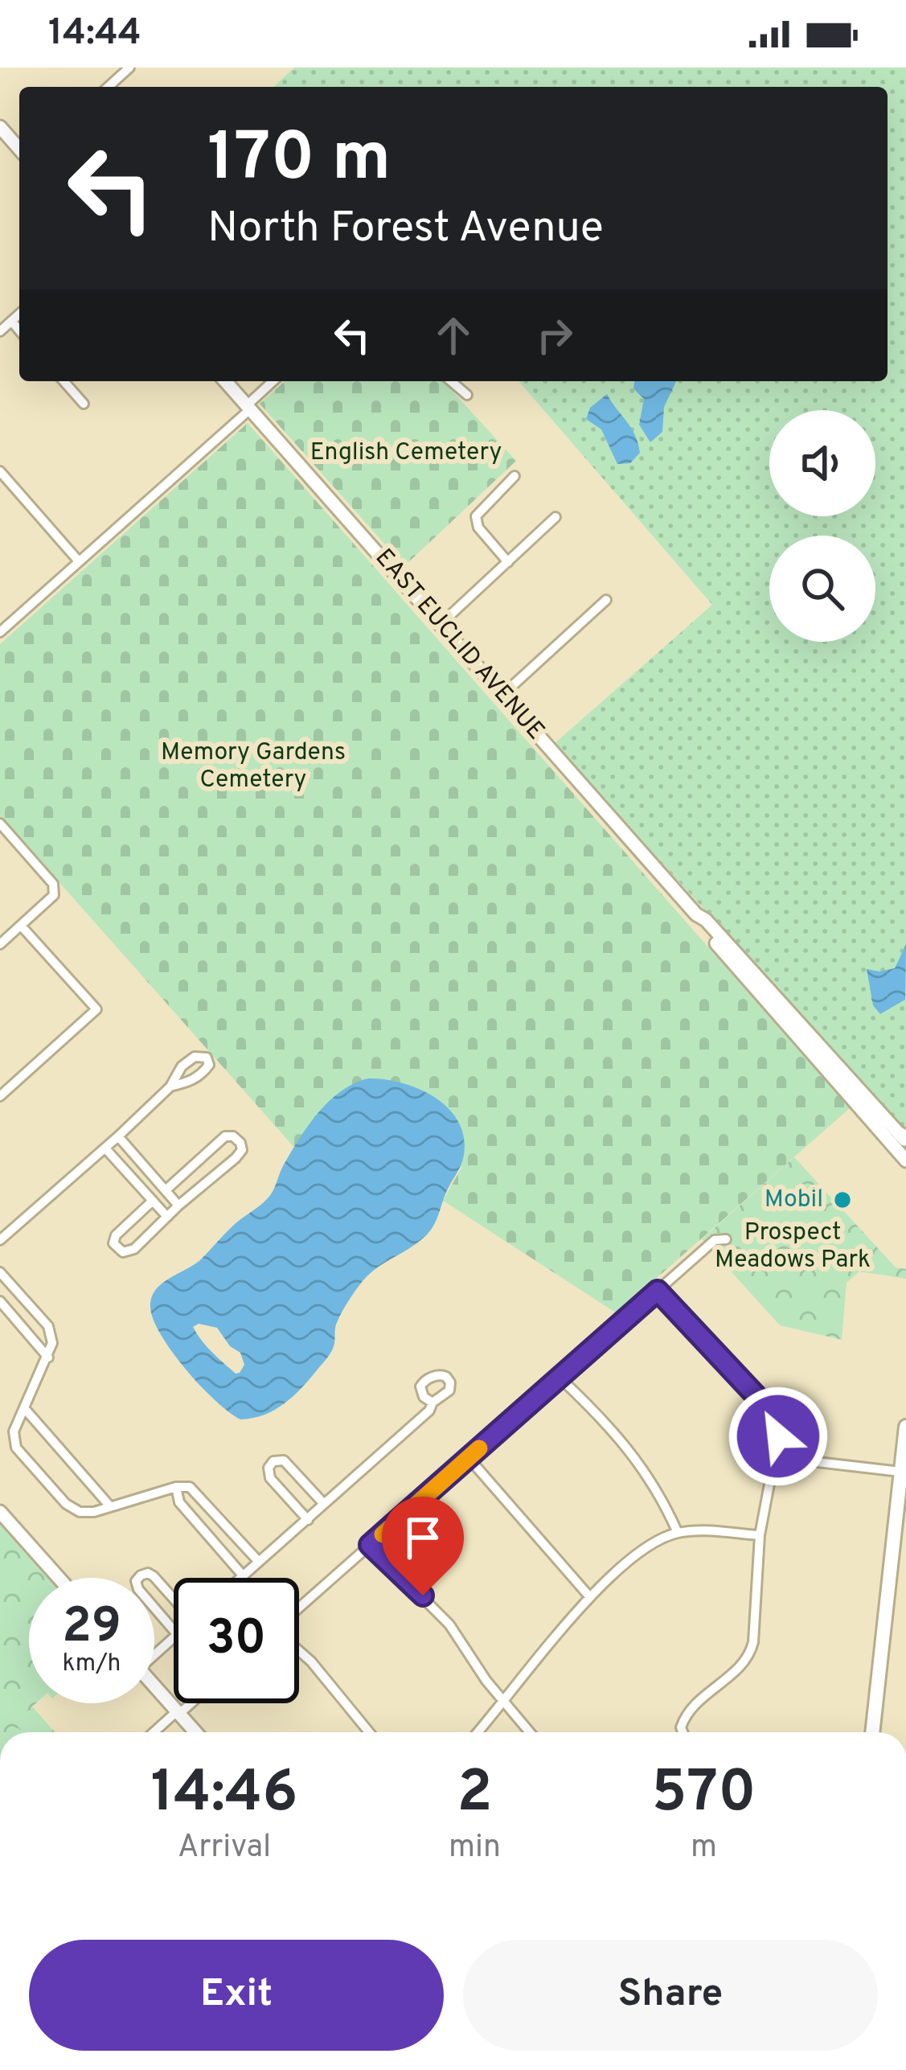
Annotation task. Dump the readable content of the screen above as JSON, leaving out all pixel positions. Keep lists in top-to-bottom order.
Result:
{
  "streets": {
    "main road": ["EAST EUCLID AVENUE"]
  },
  "parks": ["English Cemetery", "Memory Gardens Cemetery", "Prospect Meadows Park"],
  "places": ["Mobil"],
  "page": {
    "status": "14:44",
    "turn": ["170 m", "North Forest Avenue"],
    "speed": "29 km/h",
    "limit": "30",
    "eta": [
      "14:46",
      "Arrival",
      "2",
      "min",
      "570",
      "m"
    ],
    "buttons": ["Exit", "Share"]
  }
}
